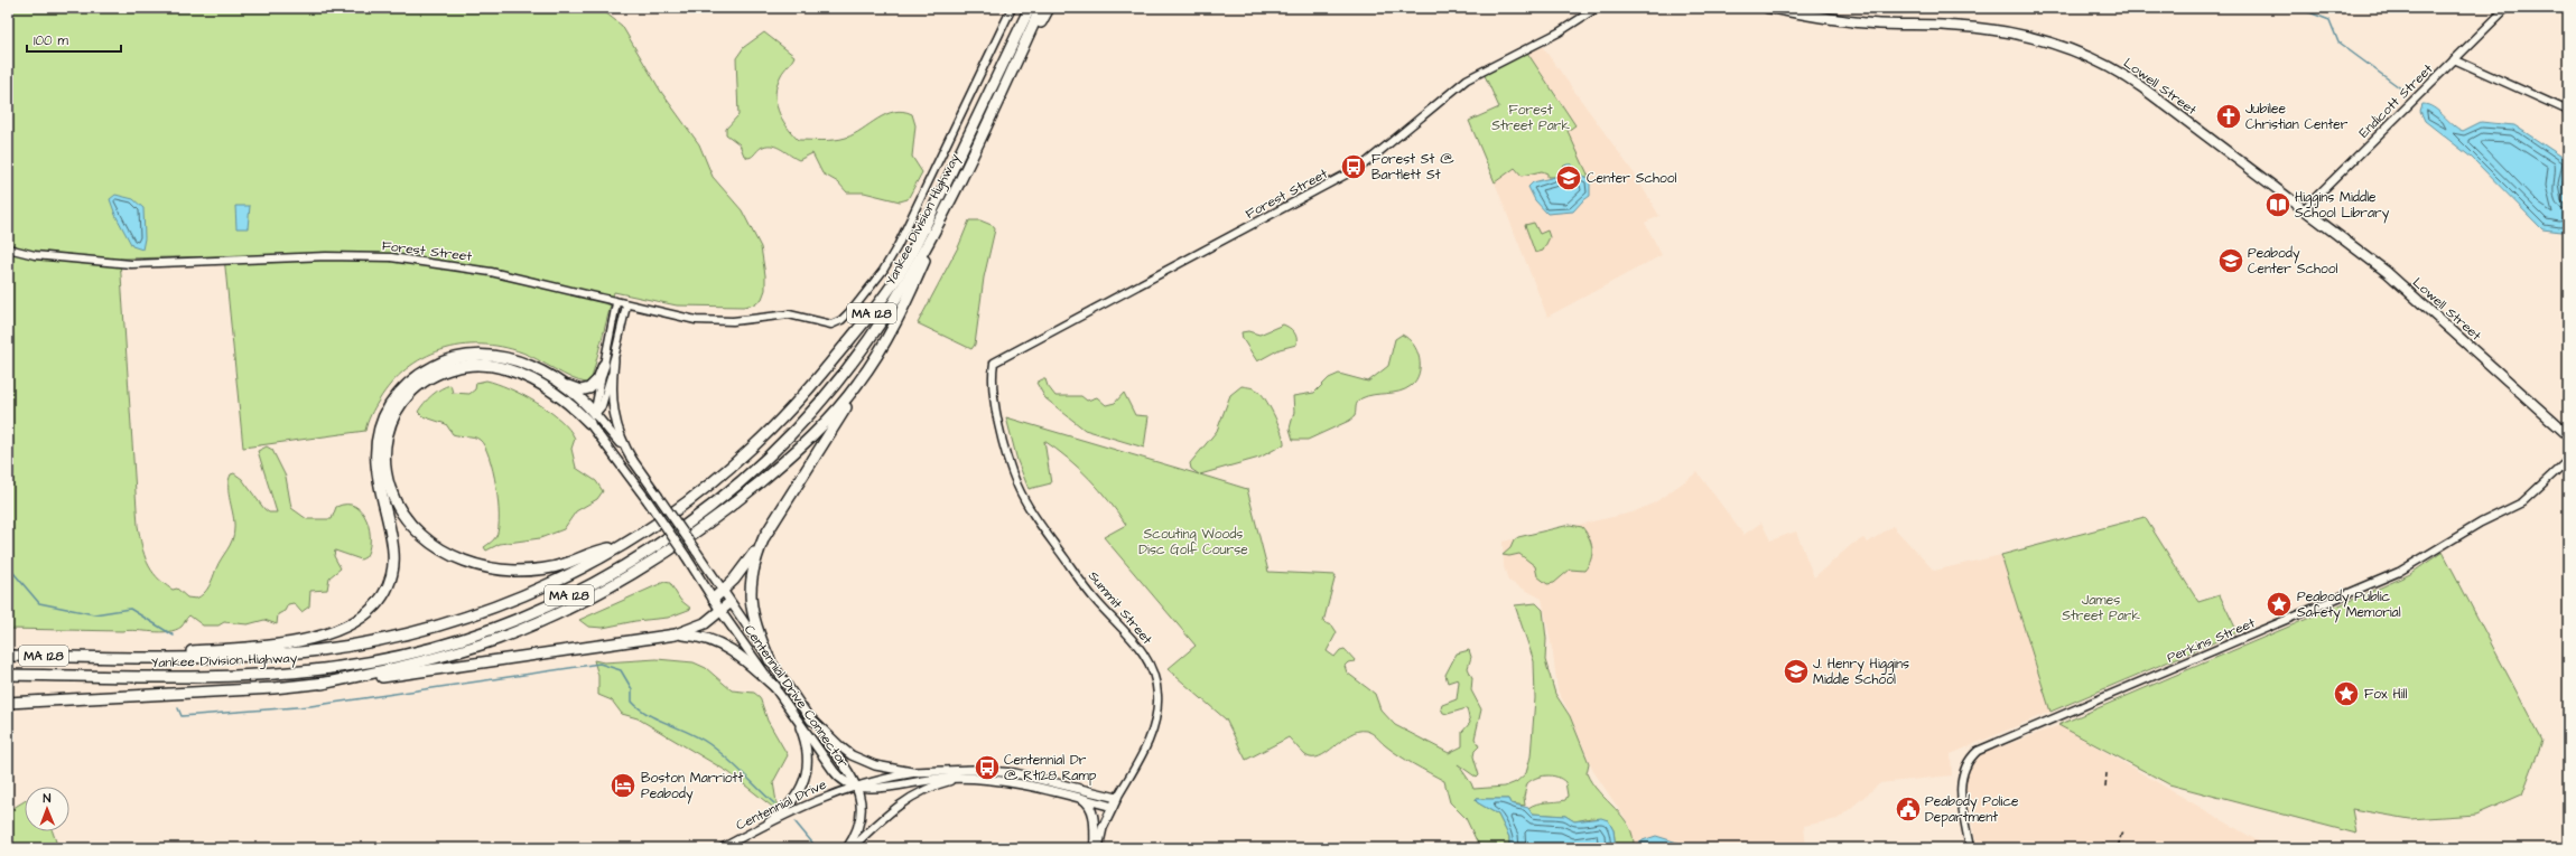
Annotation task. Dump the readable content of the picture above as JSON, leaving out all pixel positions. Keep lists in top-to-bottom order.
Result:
{
  "streets": {
    "highway": ["Yankee Division Highway", "MA 128"],
    "main road": [
      "Lowell Street",
      "Summit Street",
      "Centennial Drive Connector",
      "Centennial Drive"
    ],
    "street": ["Endicott Street", "Forest Street", "Perkins Street"]
  },
  "crossings": [
    ["Lowell Street", "Endicott Street"],
    ["Forest Street", "Yankee Division Highway"],
    ["Forest Street", "Summit Street"],
    ["Summit Street", "Centennial Drive"],
    ["Centennial Drive Connector", "Centennial Drive"]
  ],
  "parks": ["Forest Street Park", "Scouting Woods Disc Golf Course", "James Street Park"],
  "places": {
    "church": ["Jubilee Christian Center"],
    "bus stop": ["Forest St @ Bartlett St", "Centennial Dr @ Rt128 Ramp"],
    "school or university": ["Center School", "Peabody Center School", "J. Henry Higgins Middle School"],
    "library": ["Higgins Middle School Library"],
    "place": ["Peabody Public Safety Memorial", "Fox Hill"],
    "hotel": ["Boston Marriott Peabody"],
    "public building": ["Peabody Police Department"]
  },
  "scale_bar": "100 m",
  "north": "top"
}
